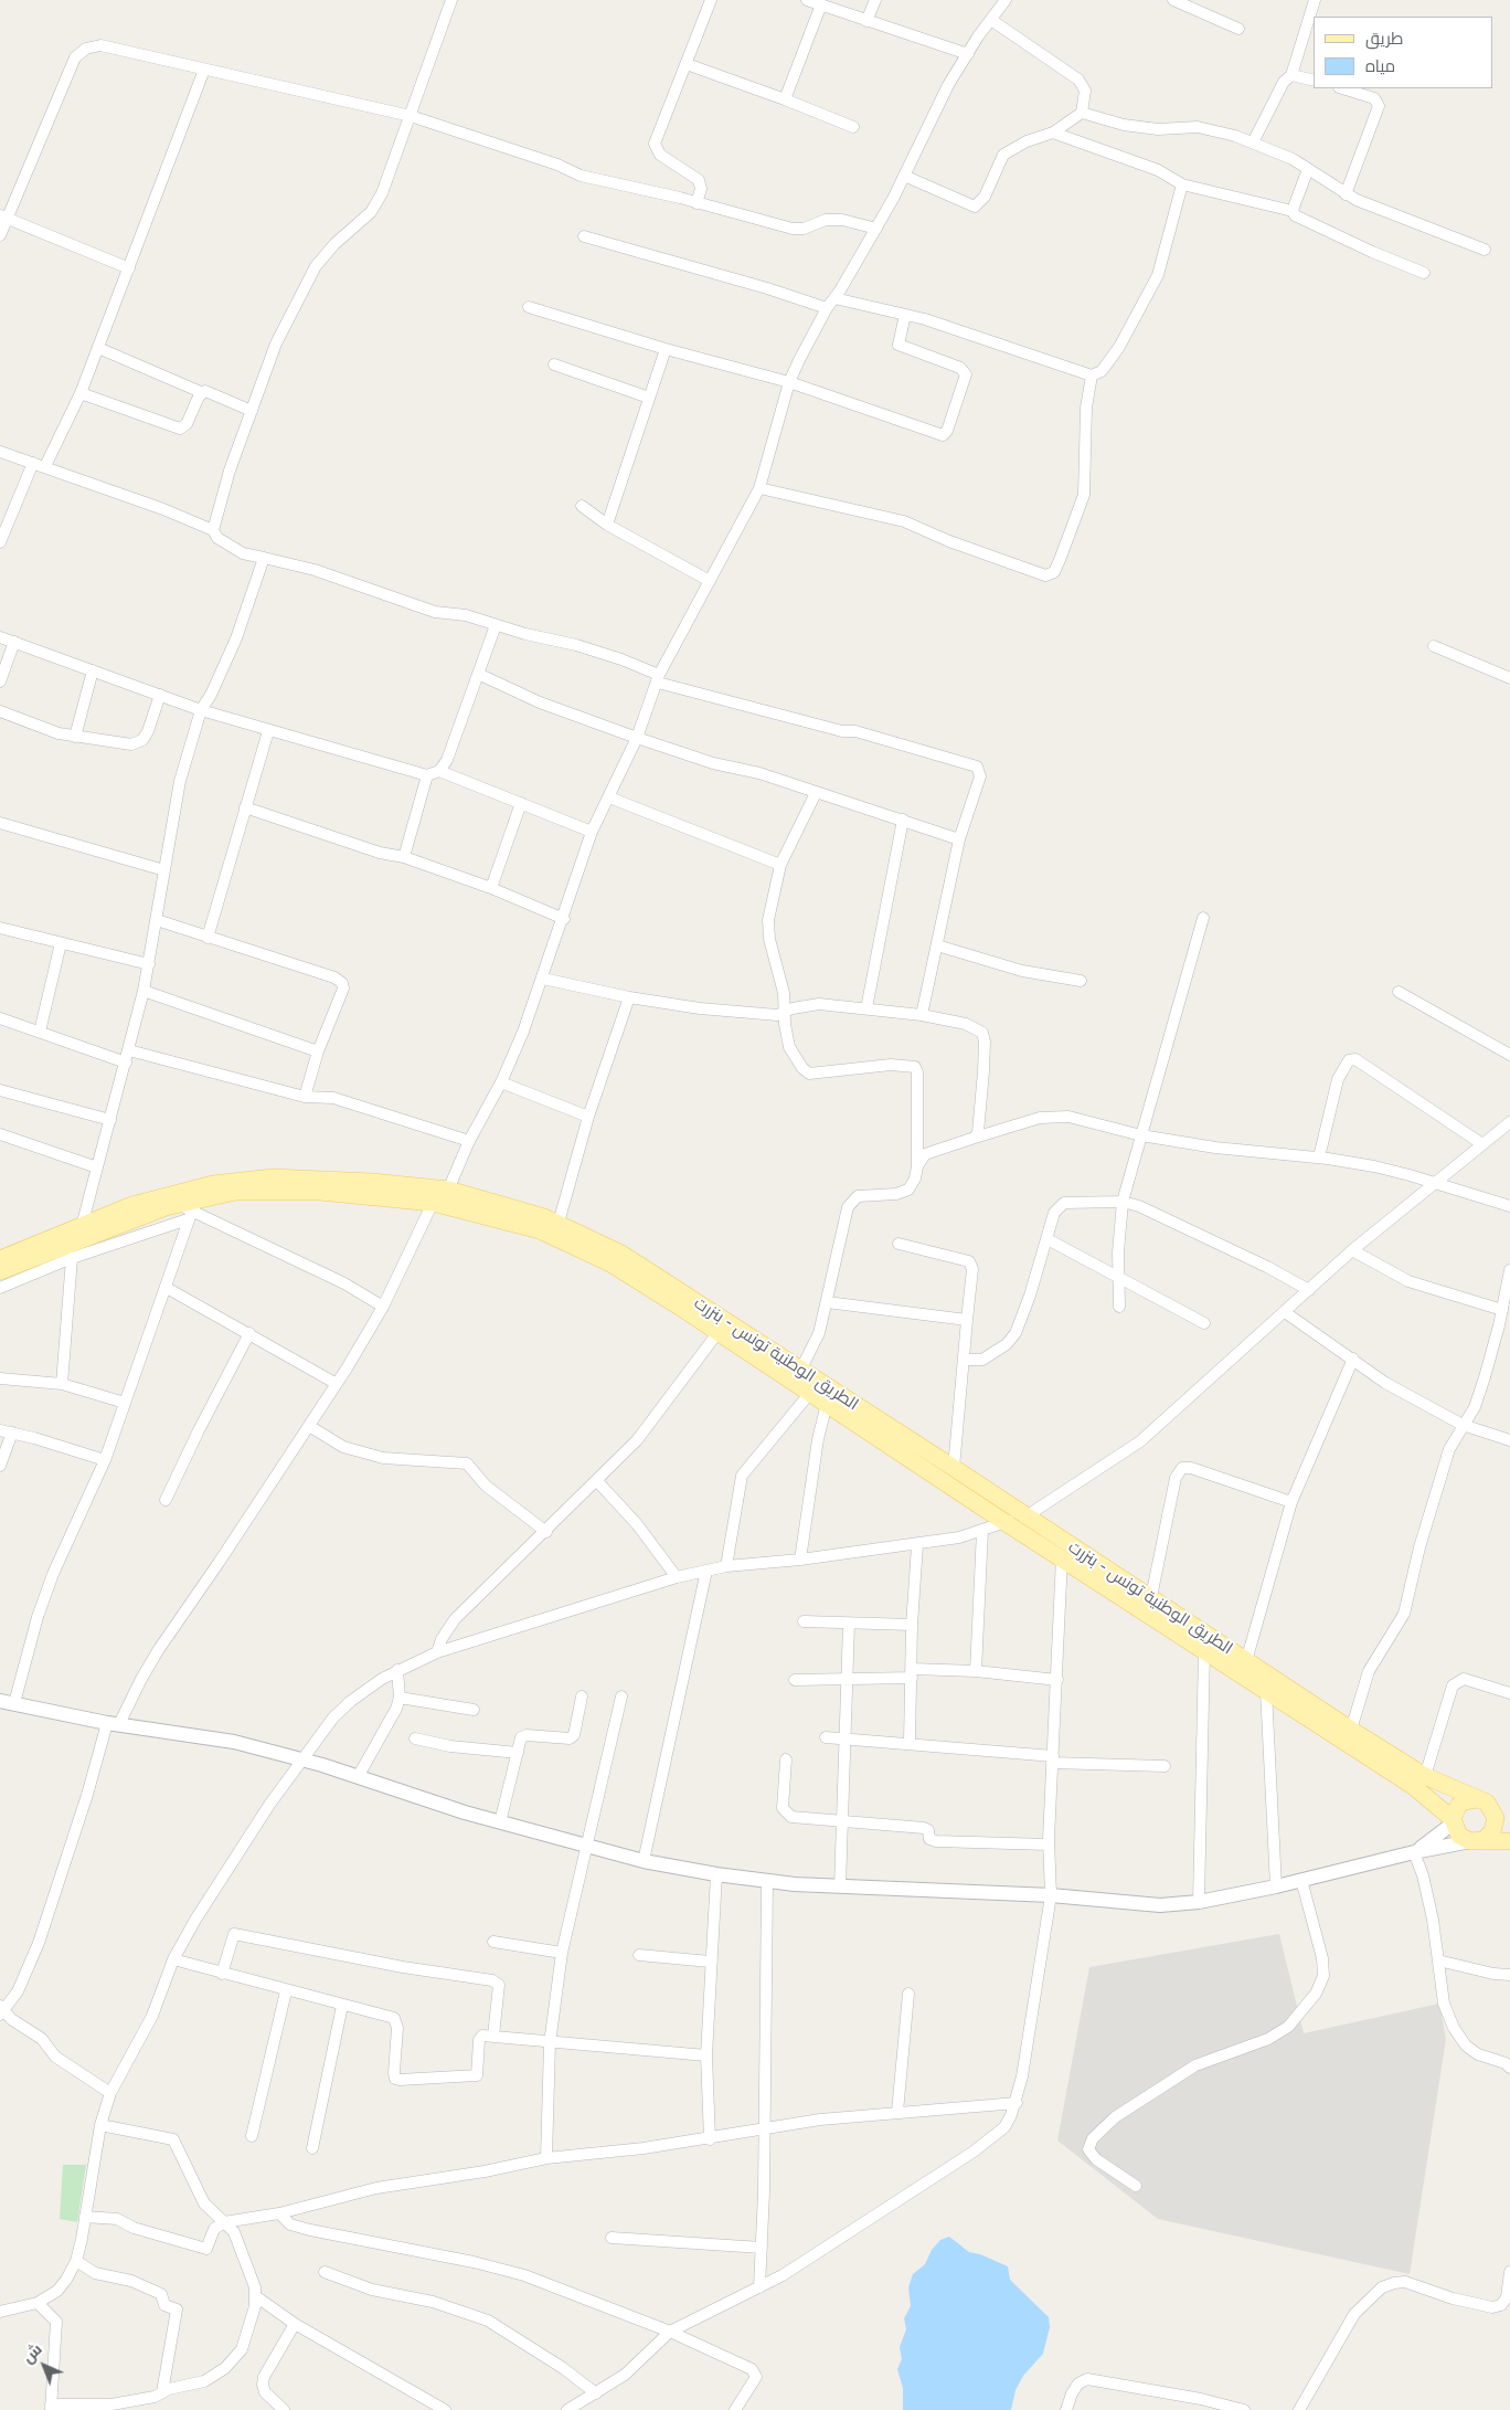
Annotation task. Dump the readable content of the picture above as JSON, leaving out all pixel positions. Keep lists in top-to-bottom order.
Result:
{
  "streets": {
    "main road": ["الطريق الوطنية تونس - بنزرت"]
  },
  "legend": ["طريق", "مياه"],
  "north": "top left"
}
